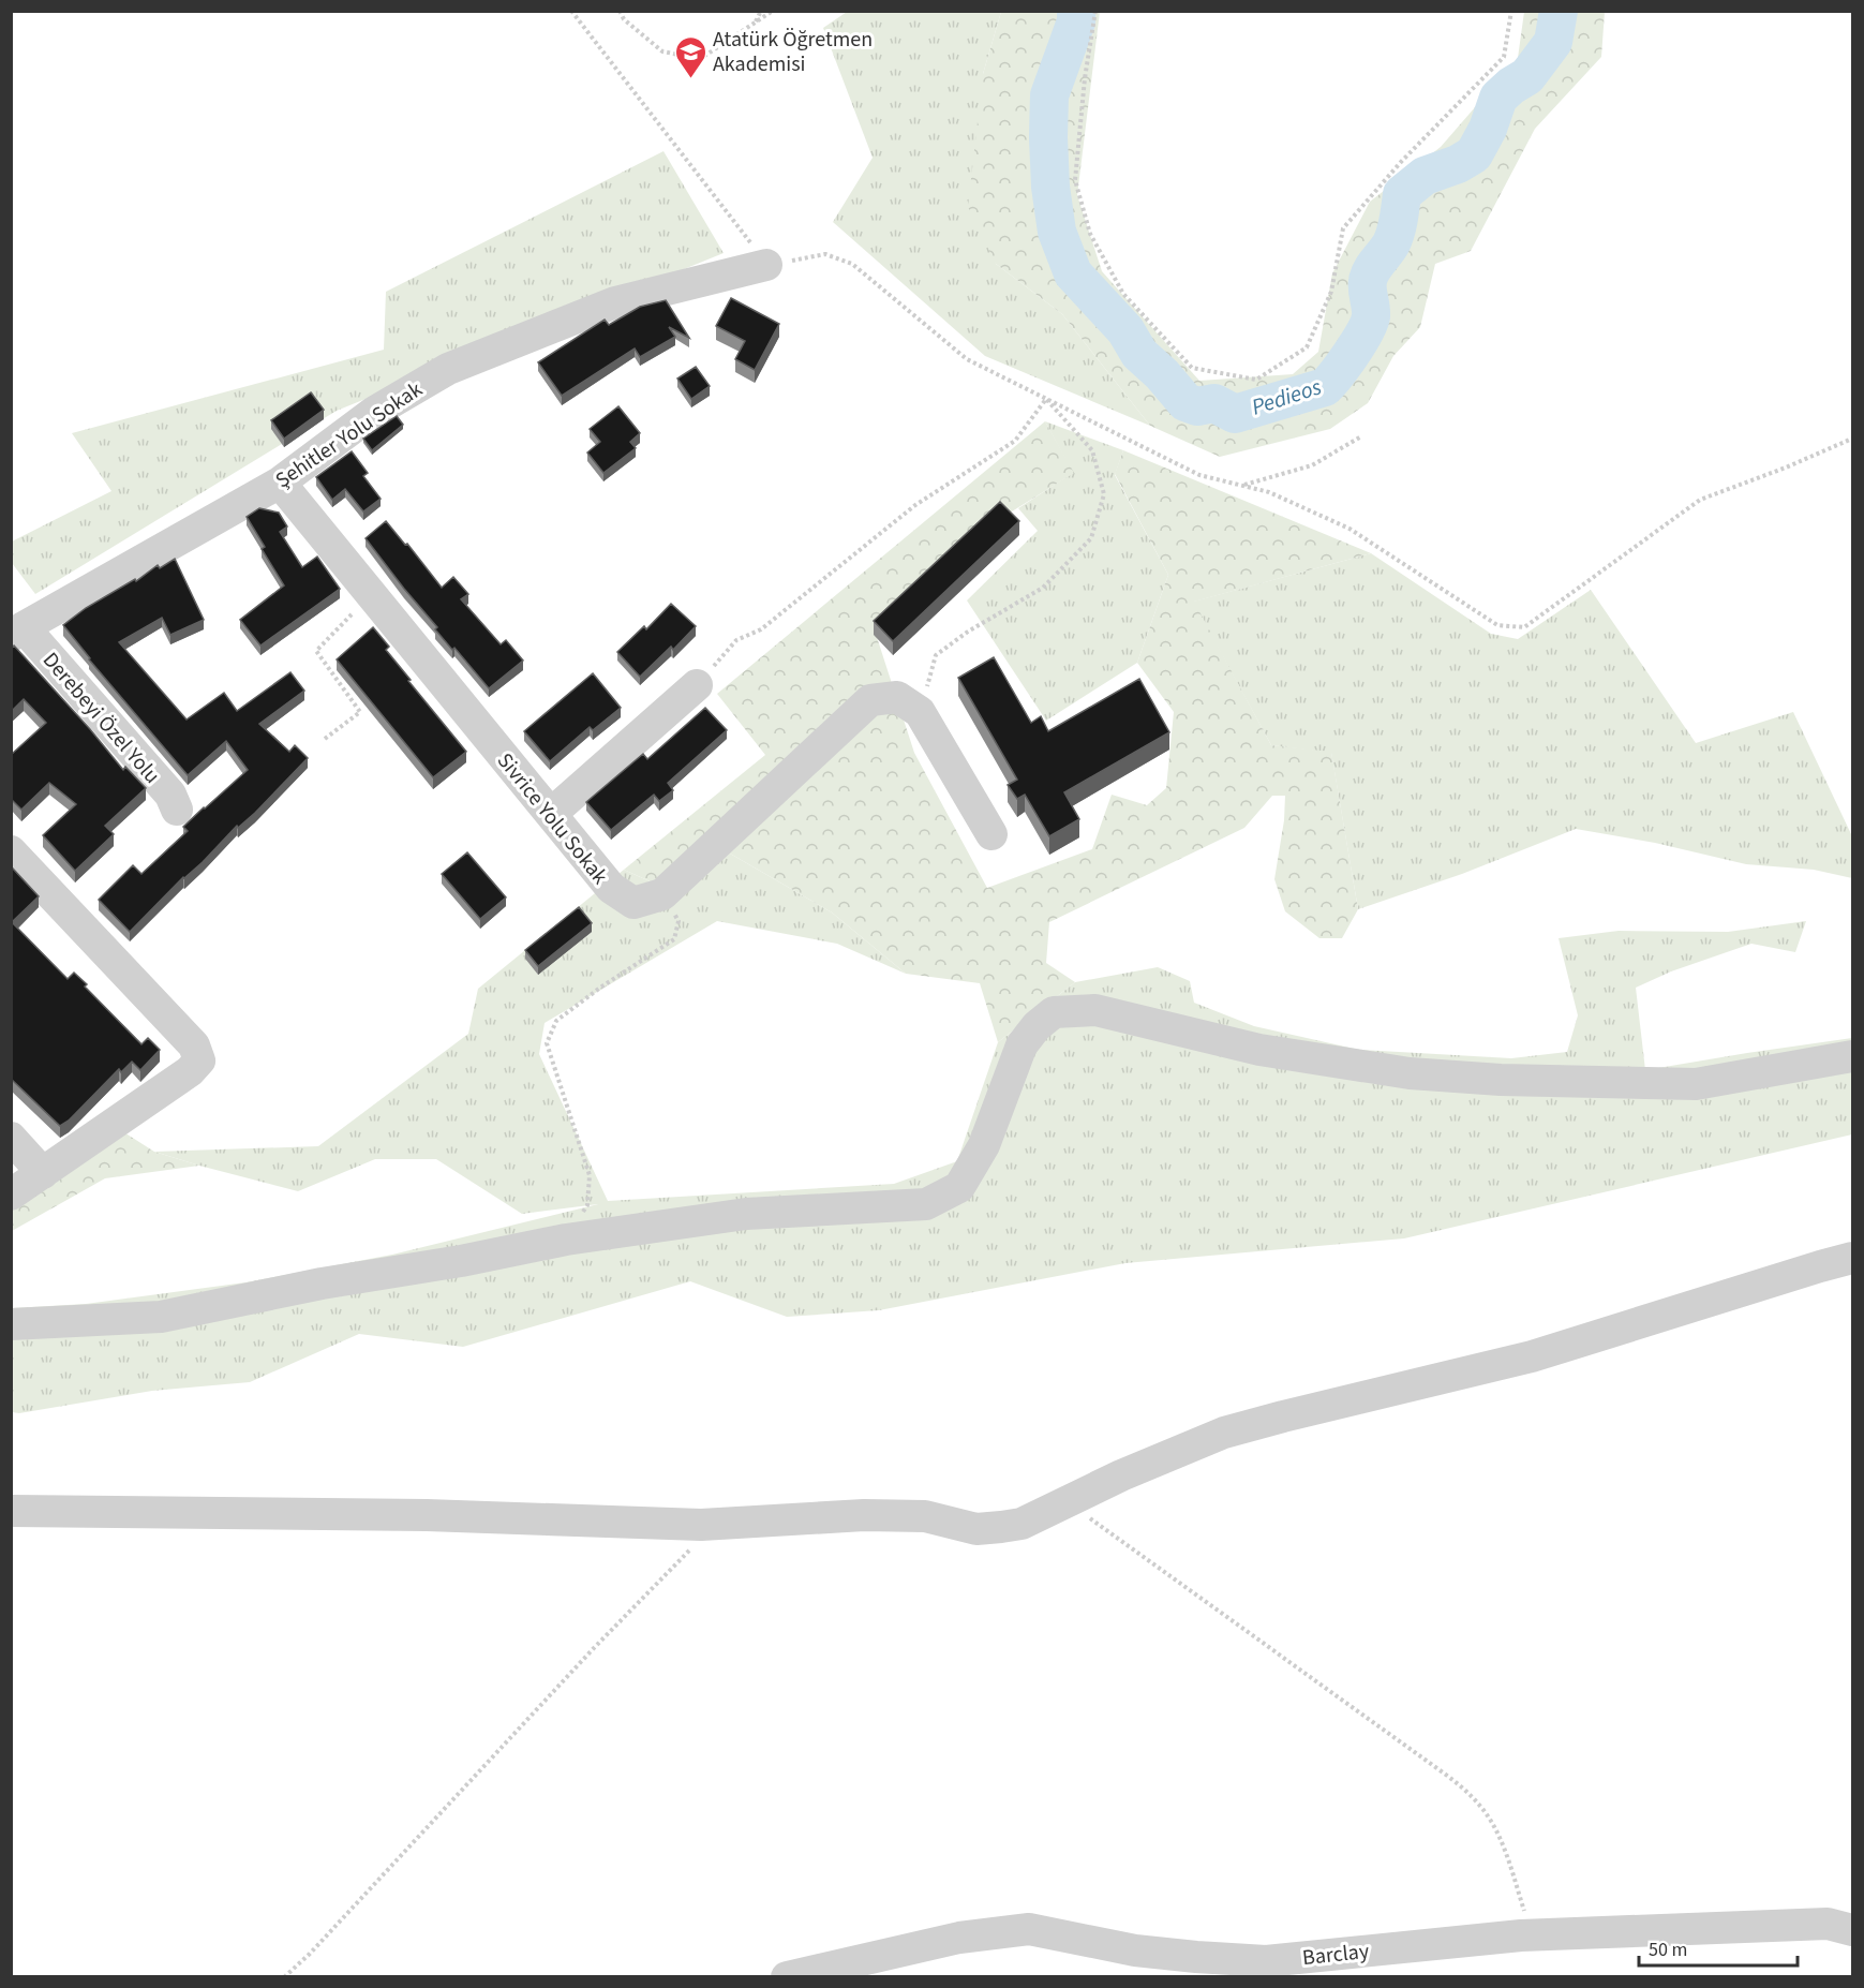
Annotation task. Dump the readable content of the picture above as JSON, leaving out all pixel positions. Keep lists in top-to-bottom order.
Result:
{
  "streets": {
    "street": [
      "Şehitler Yolu Sokak",
      "Derebeyi Özel Yolu",
      "Sivrice Yolu Sokak",
      "Barclay"
    ]
  },
  "crossings": [
    ["Şehitler Yolu Sokak", "Derebeyi Özel Yolu"],
    ["Şehitler Yolu Sokak", "Sivrice Yolu Sokak"]
  ],
  "water": ["Pedieos"],
  "places": {
    "school or university": ["Atatürk Öğretmen Akademisi"]
  },
  "scale_bar": "50 m"
}
